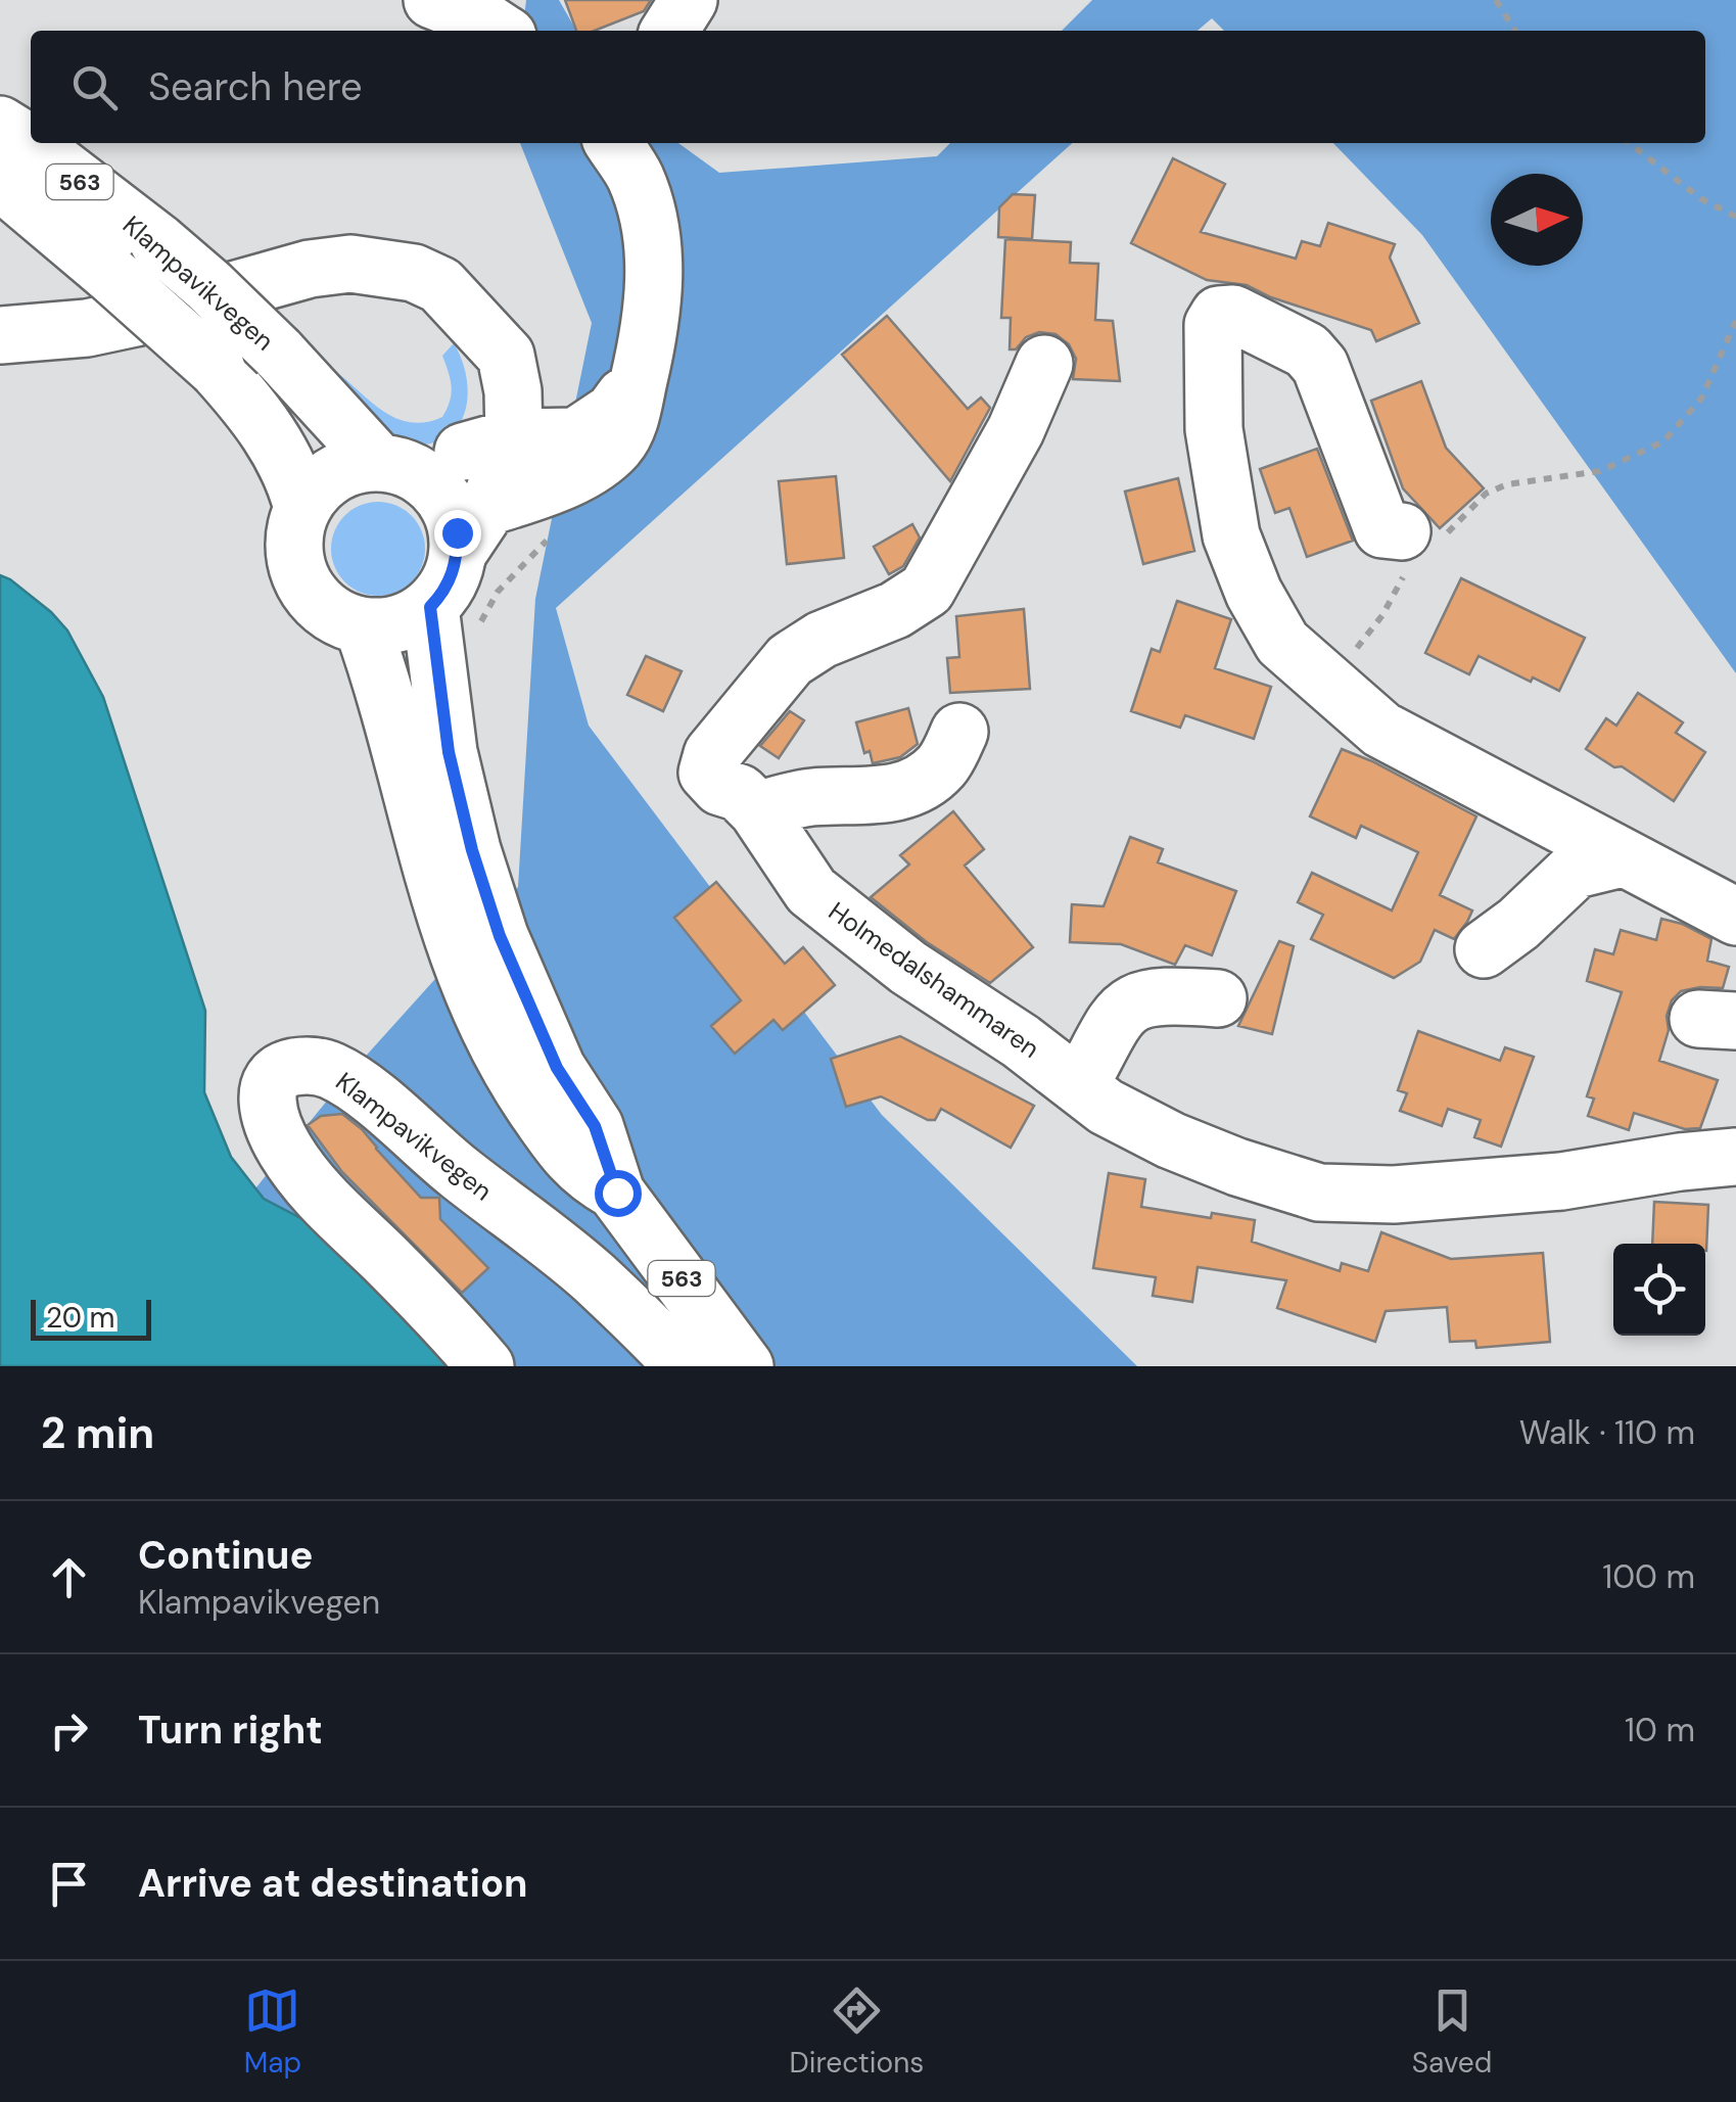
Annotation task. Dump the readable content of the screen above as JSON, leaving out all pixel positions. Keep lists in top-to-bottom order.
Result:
{
  "streets": {
    "main road": ["563", "Klampavikvegen", "Holmedalshammaren"]
  },
  "crossings": [
    ["563", "Klampavikvegen"]
  ],
  "scale_bar": "20 m",
  "north": "right",
  "page": {
    "search": "Search here",
    "scale": "20 m",
    "heading": ["2 min", "Walk · 110 m"],
    "list": [
      ["Continue", "Klampavikvegen", "100 m"],
      ["Turn right", "10 m"],
      "Arrive at destination"
    ],
    "nav": ["Map", "Directions", "Saved"]
  }
}
